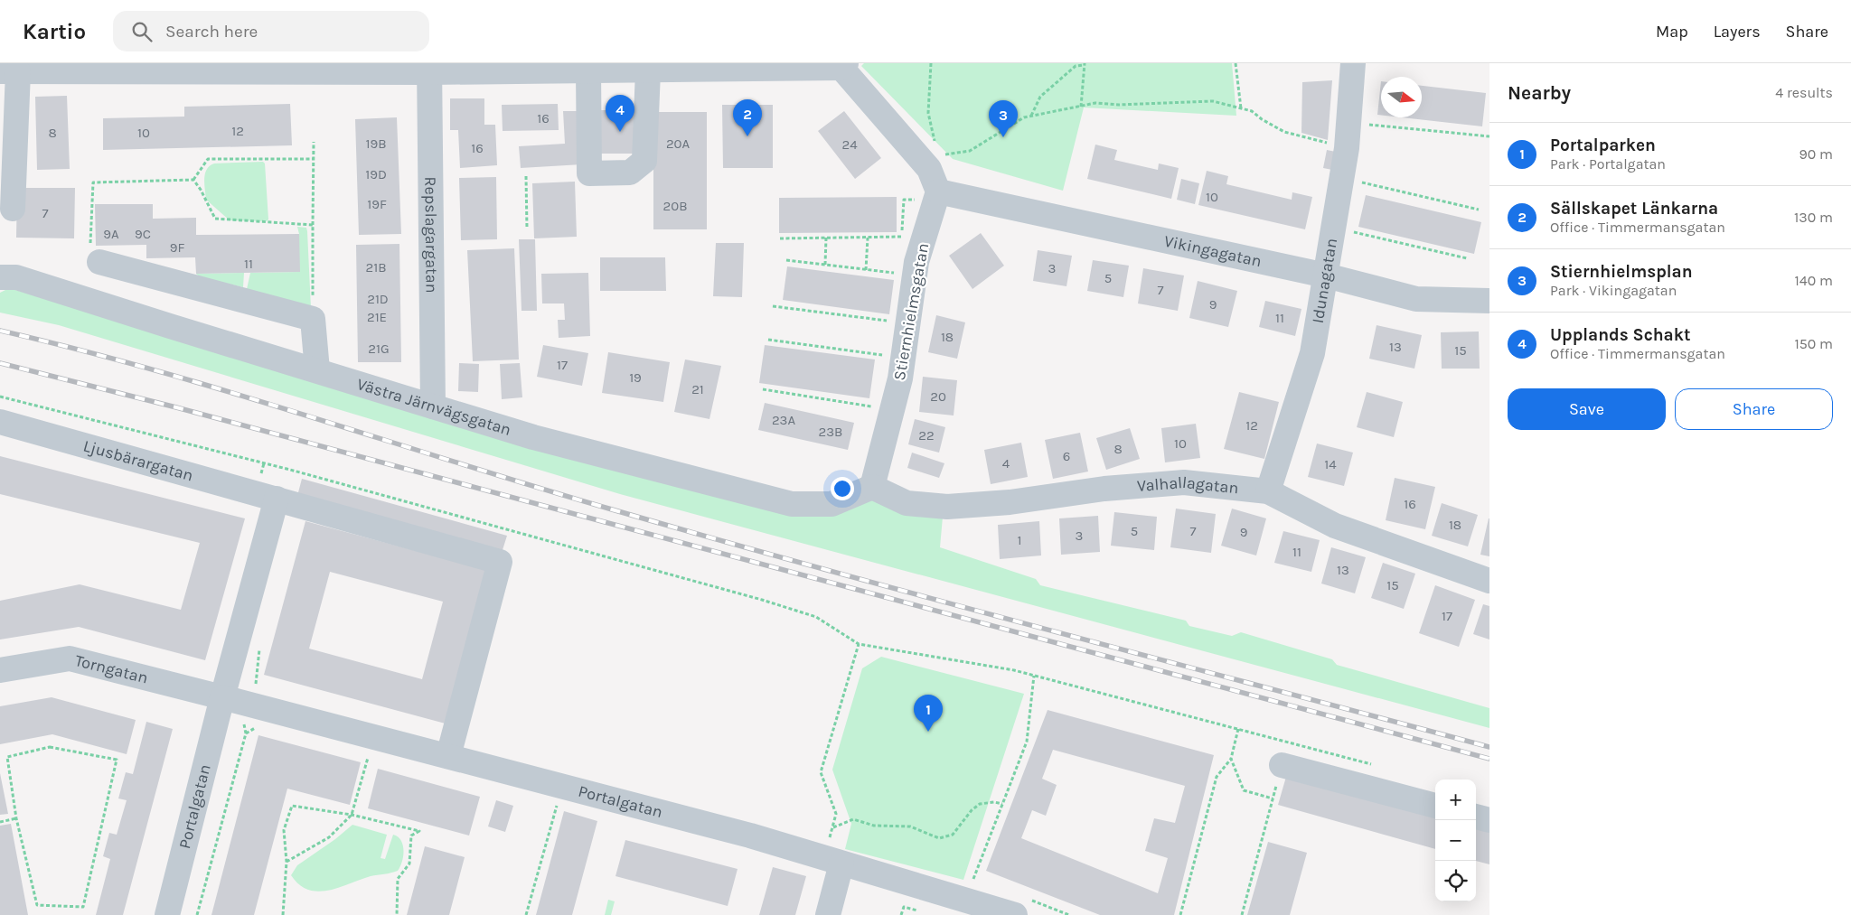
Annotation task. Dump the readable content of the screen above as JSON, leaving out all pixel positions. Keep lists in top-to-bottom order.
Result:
{
  "streets": {
    "street": [
      "Repslagargatan",
      "Vikingagatan",
      "Idunagatan",
      "Stiernhielmsgatan",
      "Västra Järnvägsgatan",
      "Ljusbärargatan",
      "Valhallagatan",
      "Torngatan",
      "Portalgatan"
    ]
  },
  "crossings": [
    ["Repslagargatan", "Västra Järnvägsgatan"],
    ["Vikingagatan", "Idunagatan"],
    ["Vikingagatan", "Stiernhielmsgatan"],
    ["Idunagatan", "Valhallagatan"],
    ["Stiernhielmsgatan", "Västra Järnvägsgatan"],
    ["Stiernhielmsgatan", "Valhallagatan"],
    ["Västra Järnvägsgatan", "Valhallagatan"],
    ["Ljusbärargatan", "Portalgatan"],
    ["Torngatan", "Portalgatan"]
  ],
  "house_numbers": [
    "16",
    "12",
    "8",
    "10",
    "19B",
    "20A",
    "24",
    "16",
    "19D",
    "10",
    "19F",
    "20B",
    "7",
    "9A",
    "9C",
    "9F",
    "11",
    "21B",
    "3",
    "5",
    "7",
    "21D",
    "9",
    "21E",
    "11",
    "18",
    "13",
    "21G",
    "15",
    "17",
    "19",
    "21",
    "20",
    "23A",
    "12",
    "23B",
    "22",
    "10",
    "8",
    "6",
    "4",
    "14",
    "16",
    "18",
    "5",
    "7",
    "9",
    "3",
    "1",
    "11",
    "13",
    "15",
    "17"
  ],
  "north": "right",
  "page": {
    "header": "Kartio",
    "search": "Search here",
    "nav": ["Map", "Layers", "Share"],
    "heading": ["Nearby", "4 results"],
    "pins": [
      "4",
      "2",
      "3",
      "1"
    ],
    "list": [
      {
        "mark": "1",
        "name": "Portalparken",
        "note": "Park · Portalgatan",
        "value": "90 m"
      },
      {
        "mark": "2",
        "name": "Sällskapet Länkarna",
        "note": "Office · Timmermansgatan",
        "value": "130 m"
      },
      {
        "mark": "3",
        "name": "Stiernhielmsplan",
        "note": "Park · Vikingagatan",
        "value": "140 m"
      },
      {
        "mark": "4",
        "name": "Upplands Schakt",
        "note": "Office · Timmermansgatan",
        "value": "150 m"
      }
    ],
    "buttons": ["Save", "Share"],
    "map_buttons": ["+", "−"]
  }
}
